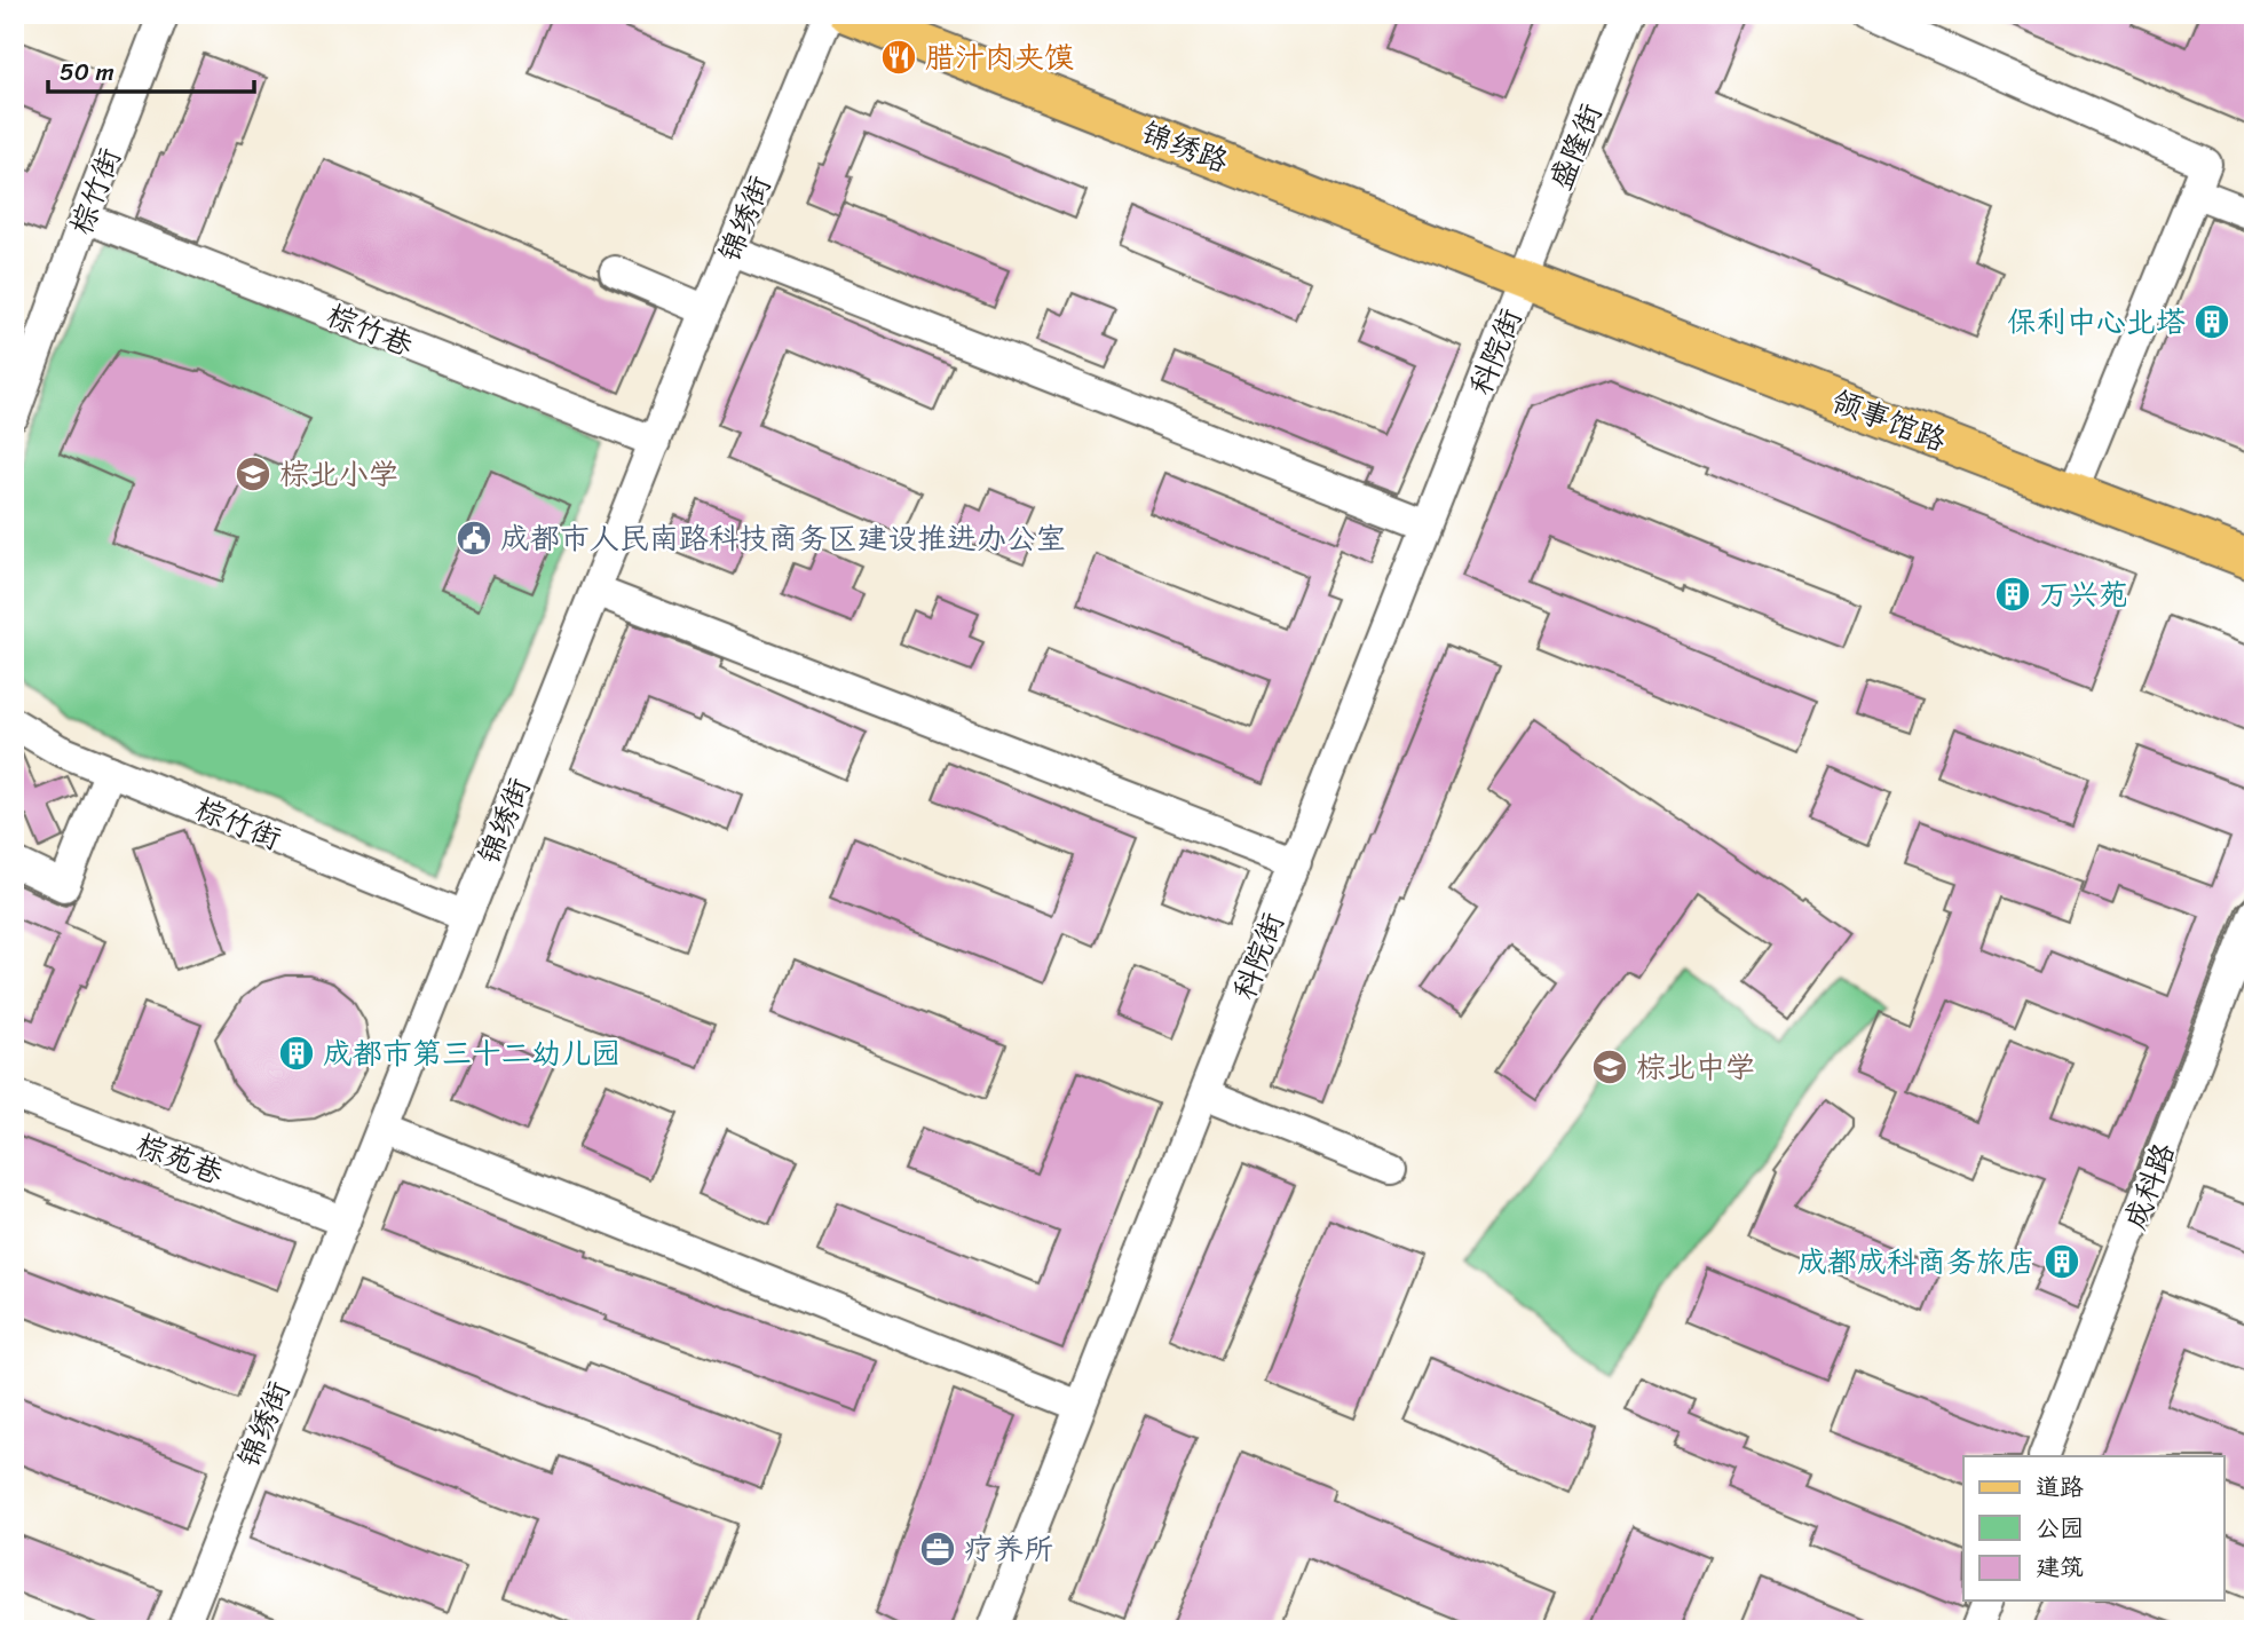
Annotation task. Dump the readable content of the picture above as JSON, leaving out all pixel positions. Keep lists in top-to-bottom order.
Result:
{
  "streets": {
    "main road": ["锦绣路", "领事馆路"],
    "street": [
      "盛隆街",
      "棕竹街",
      "锦绣街",
      "棕竹巷",
      "科院街",
      "棕苑巷",
      "成科路"
    ]
  },
  "crossings": [
    ["锦绣路", "盛隆街"],
    ["锦绣路", "科院街"],
    ["锦绣路", "领事馆路"],
    ["盛隆街", "科院街"],
    ["盛隆街", "领事馆路"],
    ["棕竹街", "锦绣街"],
    ["棕竹街", "棕竹巷"],
    ["锦绣街", "棕竹巷"],
    ["锦绣街", "棕苑巷"],
    ["科院街", "领事馆路"]
  ],
  "places": {
    "restaurant": ["腊汁肉夹馍"],
    "building": [
      "保利中心北塔",
      "万兴苑",
      "成都市第三十二幼儿园",
      "成都成科商务旅店"
    ],
    "school or university": ["棕北小学", "棕北中学"],
    "public building": ["成都市人民南路科技商务区建设推进办公室"],
    "office": ["疗养所"]
  },
  "legend": ["道路", "公园", "建筑"],
  "scale_bar": "50 m"
}
